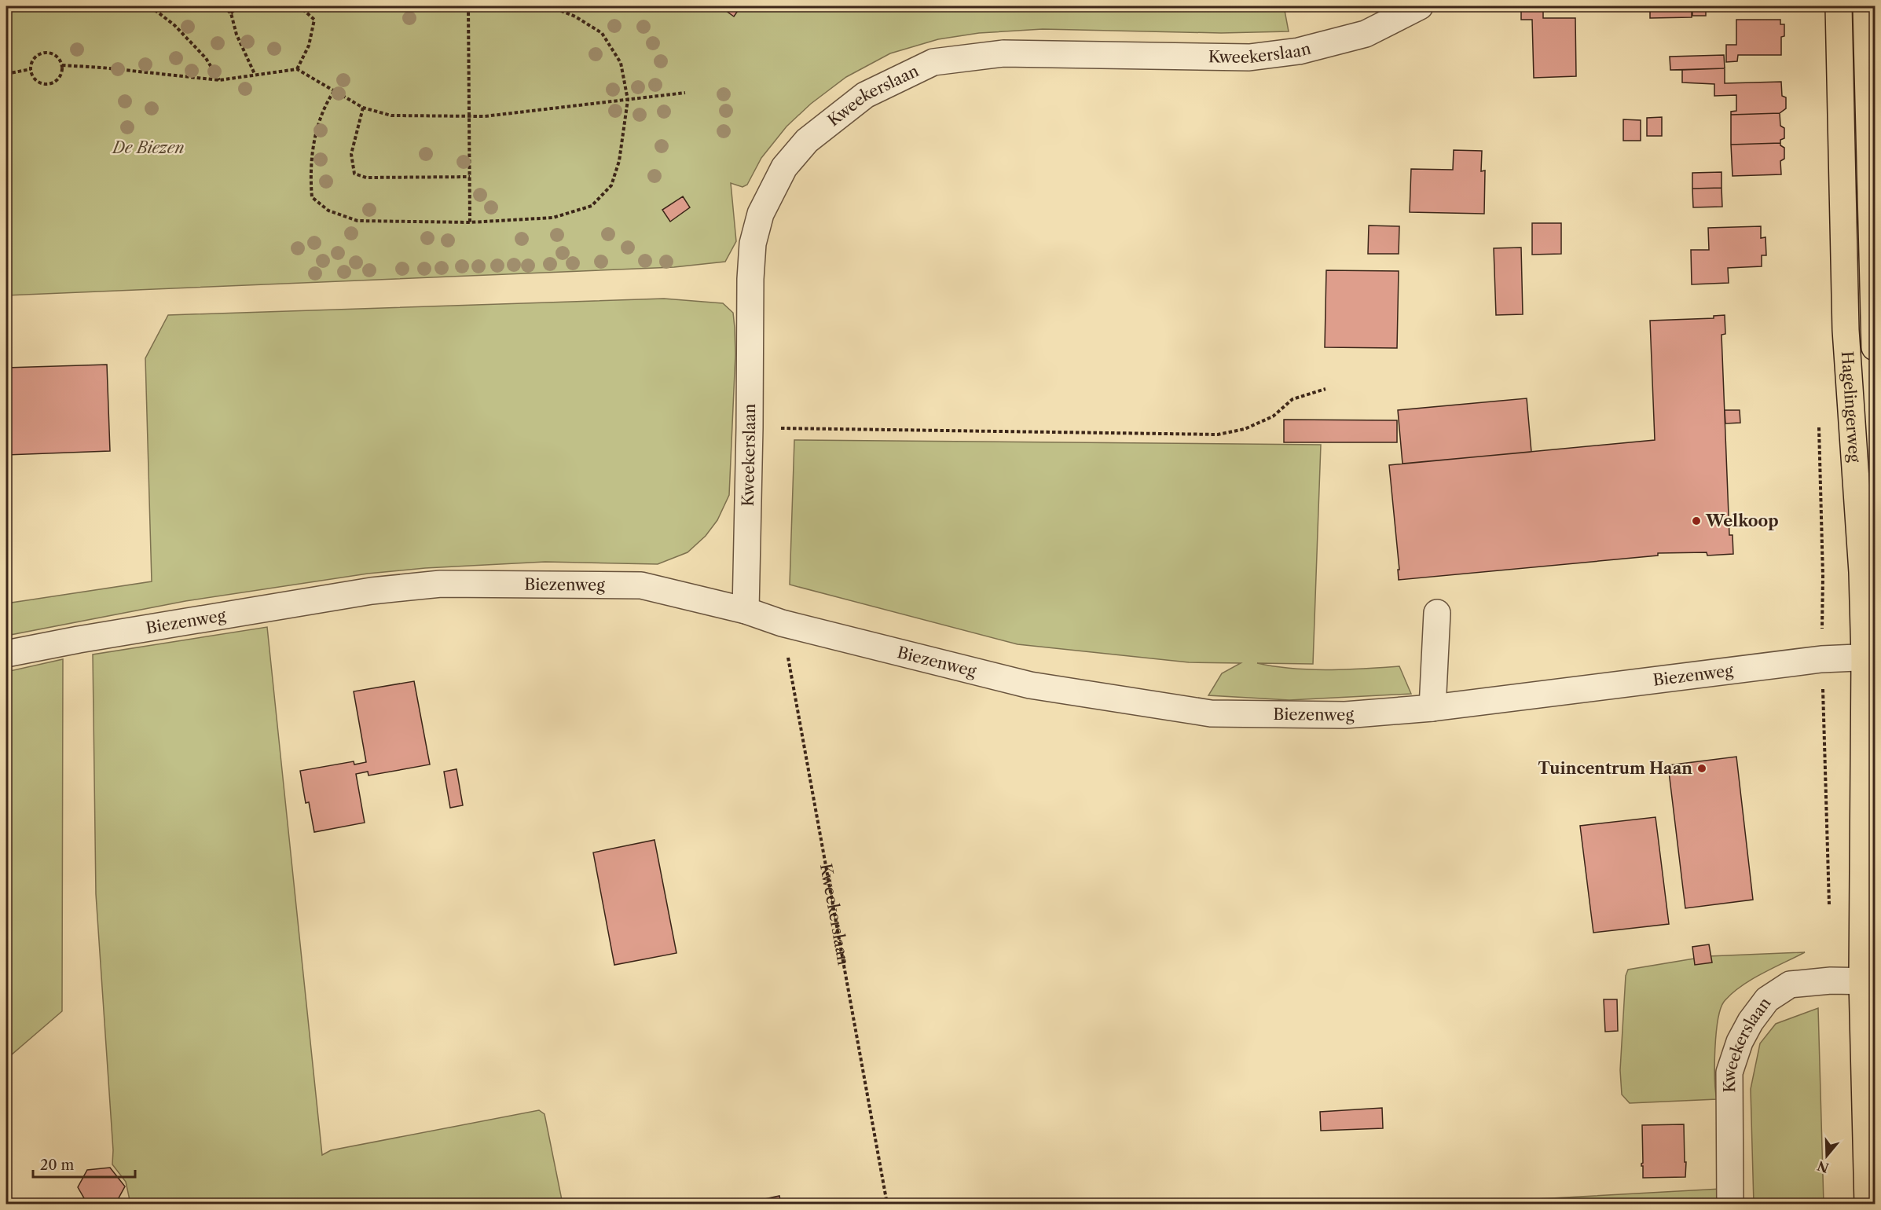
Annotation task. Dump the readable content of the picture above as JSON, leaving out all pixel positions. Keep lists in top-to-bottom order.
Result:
{
  "streets": {
    "main road": ["Hagelingerweg"],
    "street": ["Kweekerslaan", "Biezenweg"]
  },
  "crossings": [
    ["Kweekerslaan", "Hagelingerweg"],
    ["Kweekerslaan", "Biezenweg"],
    ["Hagelingerweg", "Biezenweg"]
  ],
  "parks": ["De Biezen"],
  "places": ["Welkoop", "Tuincentrum Haan"],
  "scale_bar": "20 m",
  "north": "bottom"
}
